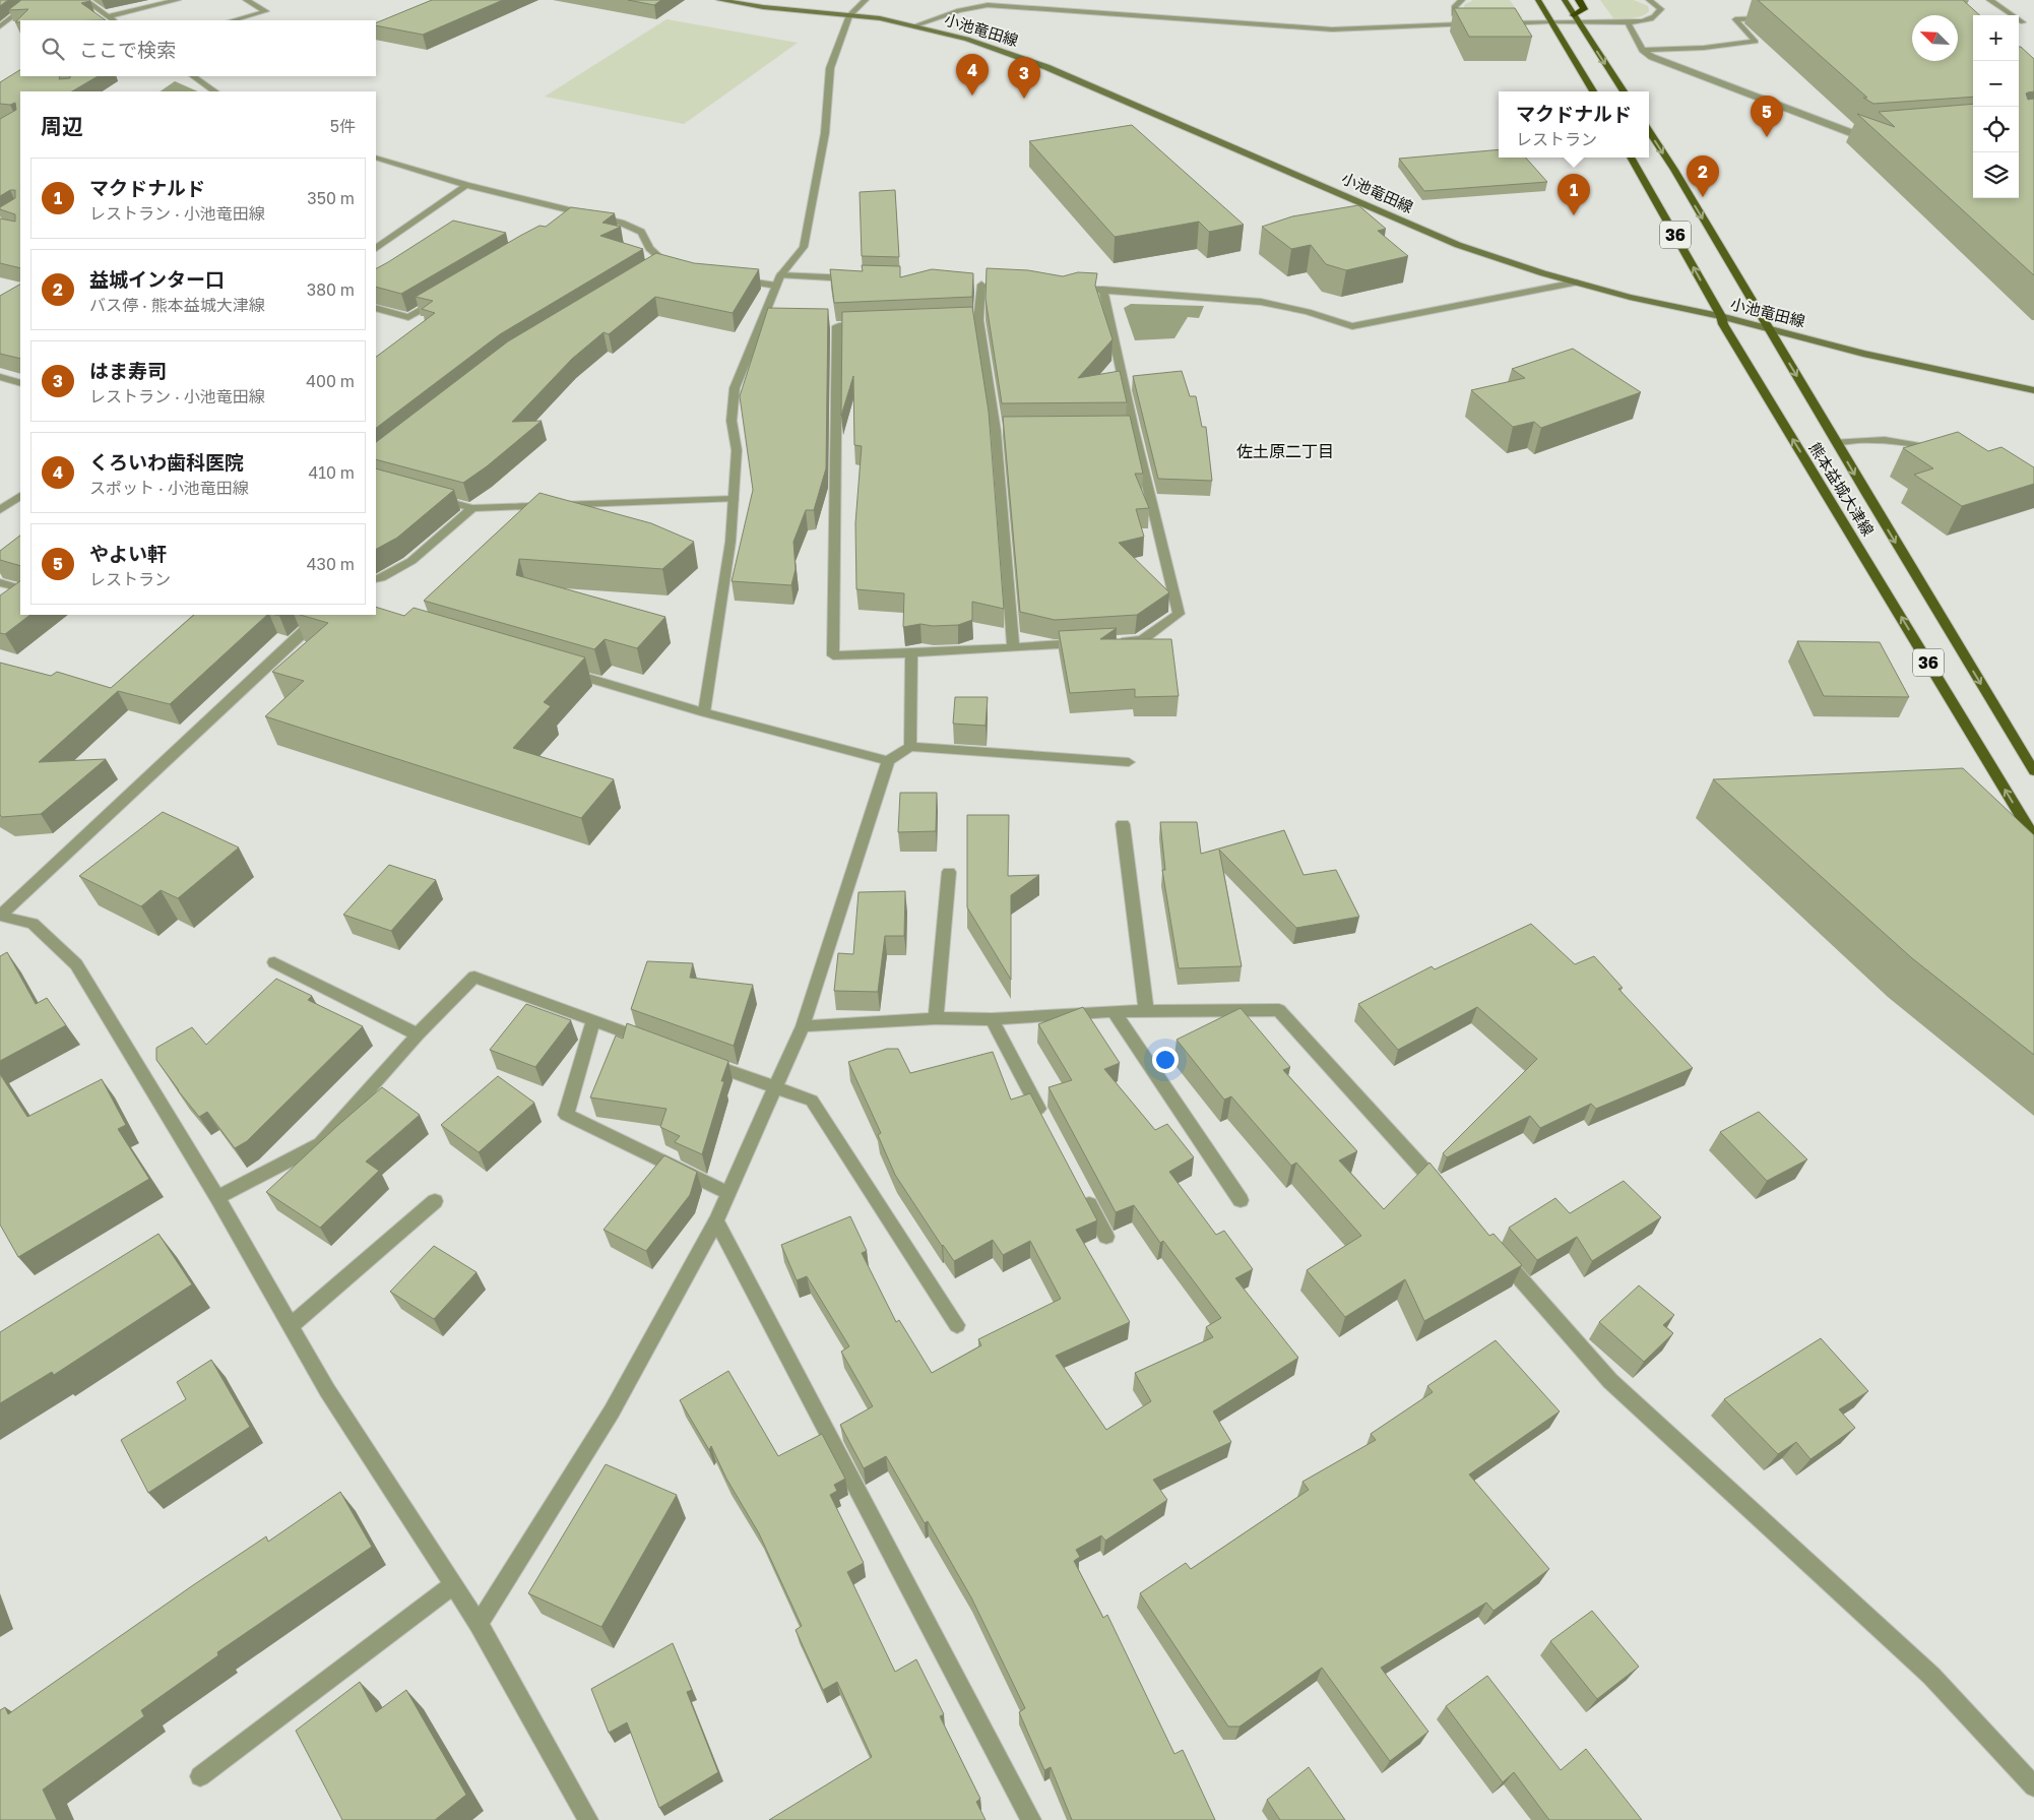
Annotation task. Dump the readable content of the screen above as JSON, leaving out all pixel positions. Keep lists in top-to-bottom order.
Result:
{
  "streets": {
    "main road": ["小池竜田線", "36", "熊本益城大津線"]
  },
  "crossings": [
    ["小池竜田線", "熊本益城大津線"]
  ],
  "districts": ["佐土原二丁目"],
  "north": "top left",
  "page": {
    "map_buttons": ["+", "−"],
    "search": "ここで検索",
    "pins": [
      "4",
      "3",
      "5",
      "2",
      "1"
    ],
    "popup": ["マクドナルド", "レストラン"],
    "heading": ["周辺", "5件"],
    "list": [
      {
        "mark": "1",
        "name": "マクドナルド",
        "note": "レストラン · 小池竜田線",
        "value": "350 m"
      },
      {
        "mark": "2",
        "name": "益城インター口",
        "note": "バス停 · 熊本益城大津線",
        "value": "380 m"
      },
      {
        "mark": "3",
        "name": "はま寿司",
        "note": "レストラン · 小池竜田線",
        "value": "400 m"
      },
      {
        "mark": "4",
        "name": "くろいわ歯科医院",
        "note": "スポット · 小池竜田線",
        "value": "410 m"
      },
      {
        "mark": "5",
        "name": "やよい軒",
        "note": "レストラン",
        "value": "430 m"
      }
    ]
  }
}
